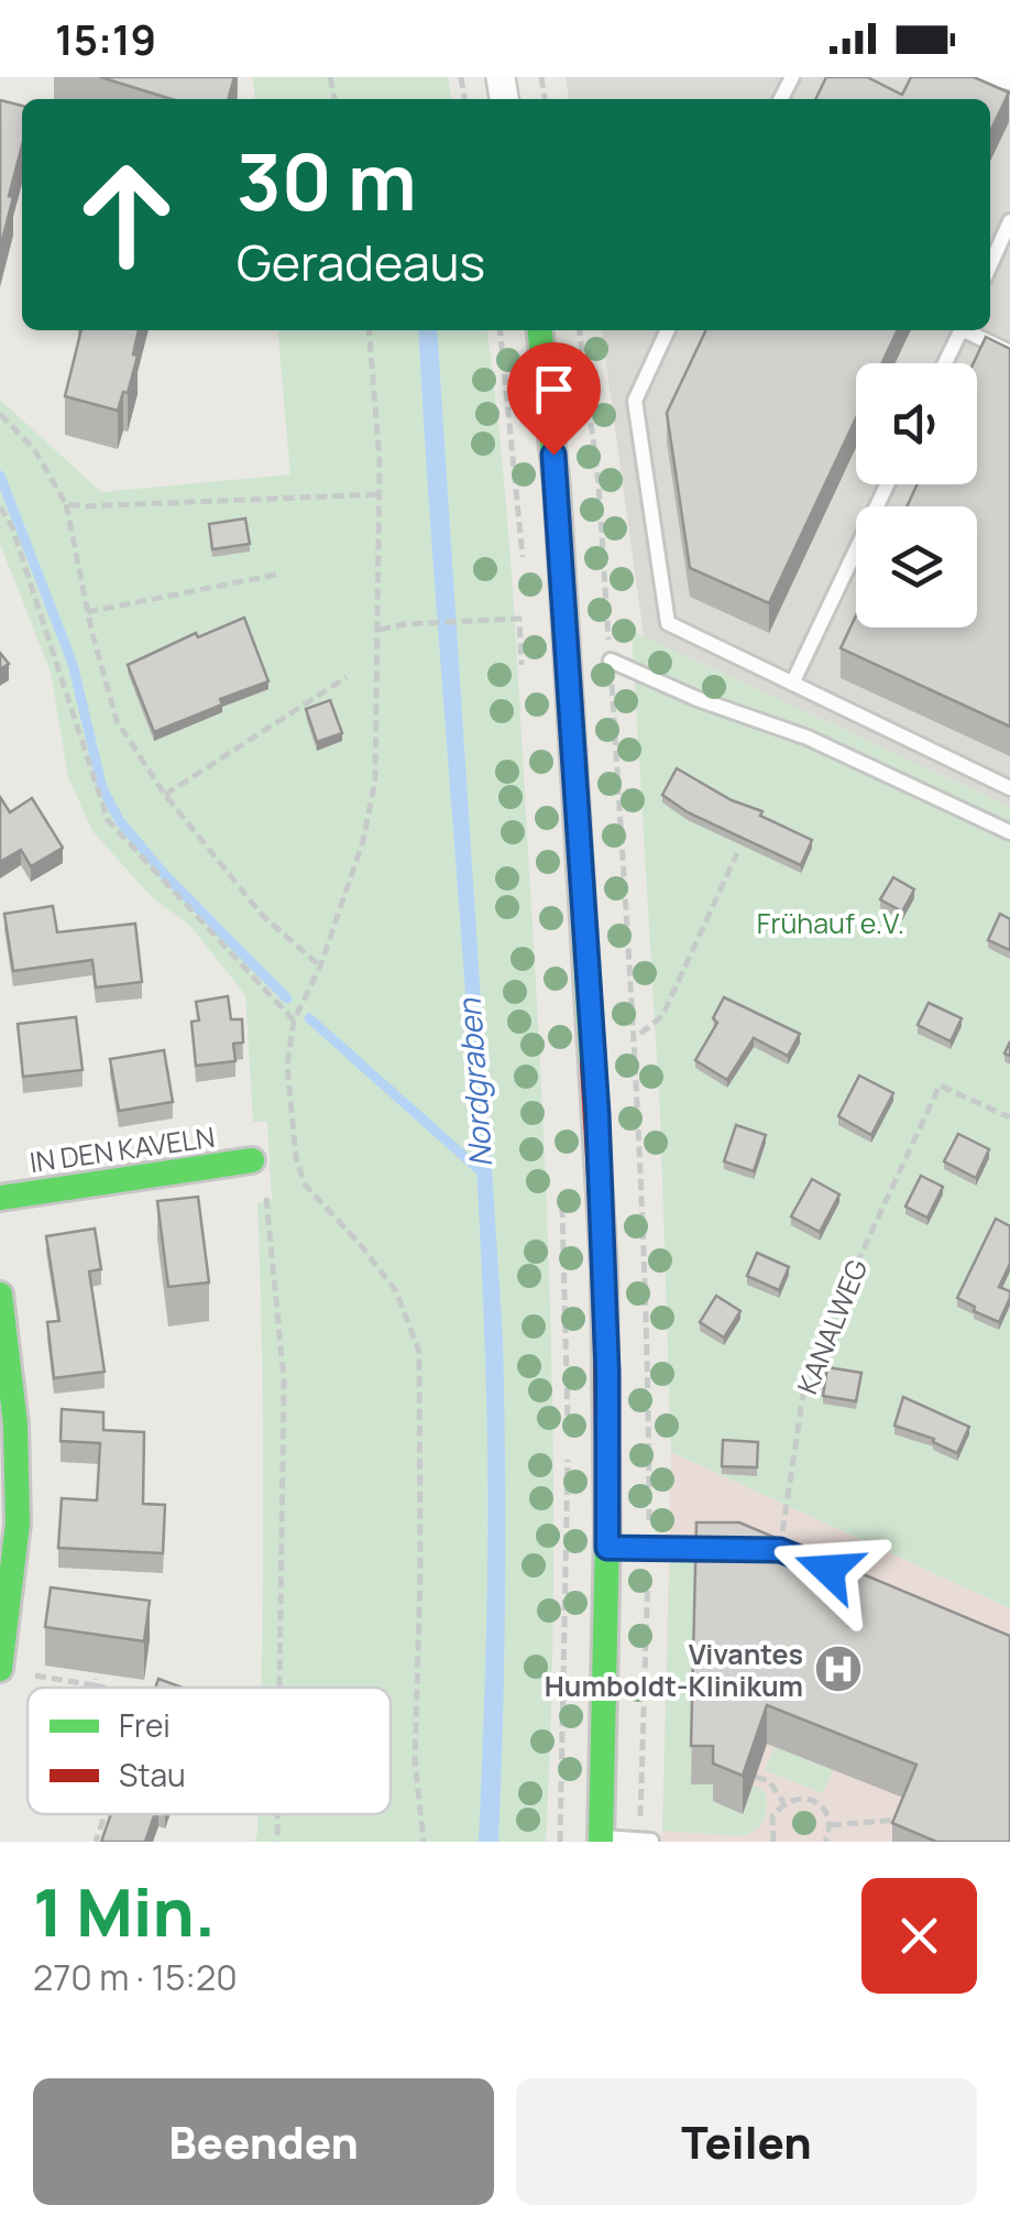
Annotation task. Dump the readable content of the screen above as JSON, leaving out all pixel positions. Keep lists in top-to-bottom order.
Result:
{
  "streets": {
    "street": ["IN DEN KAVELN"],
    "path": ["KANALWEG"]
  },
  "water": ["Nordgraben"],
  "parks": ["Frühauf e.V."],
  "places": {
    "hospital": ["Vivantes Humboldt-Klinikum"]
  },
  "legend": ["Frei", "Stau"],
  "page": {
    "status": "15:19",
    "turn": ["30 m", "Geradeaus"],
    "heading": ["1 Min.", "270 m · 15:20"],
    "buttons": ["Beenden", "Teilen"]
  }
}
